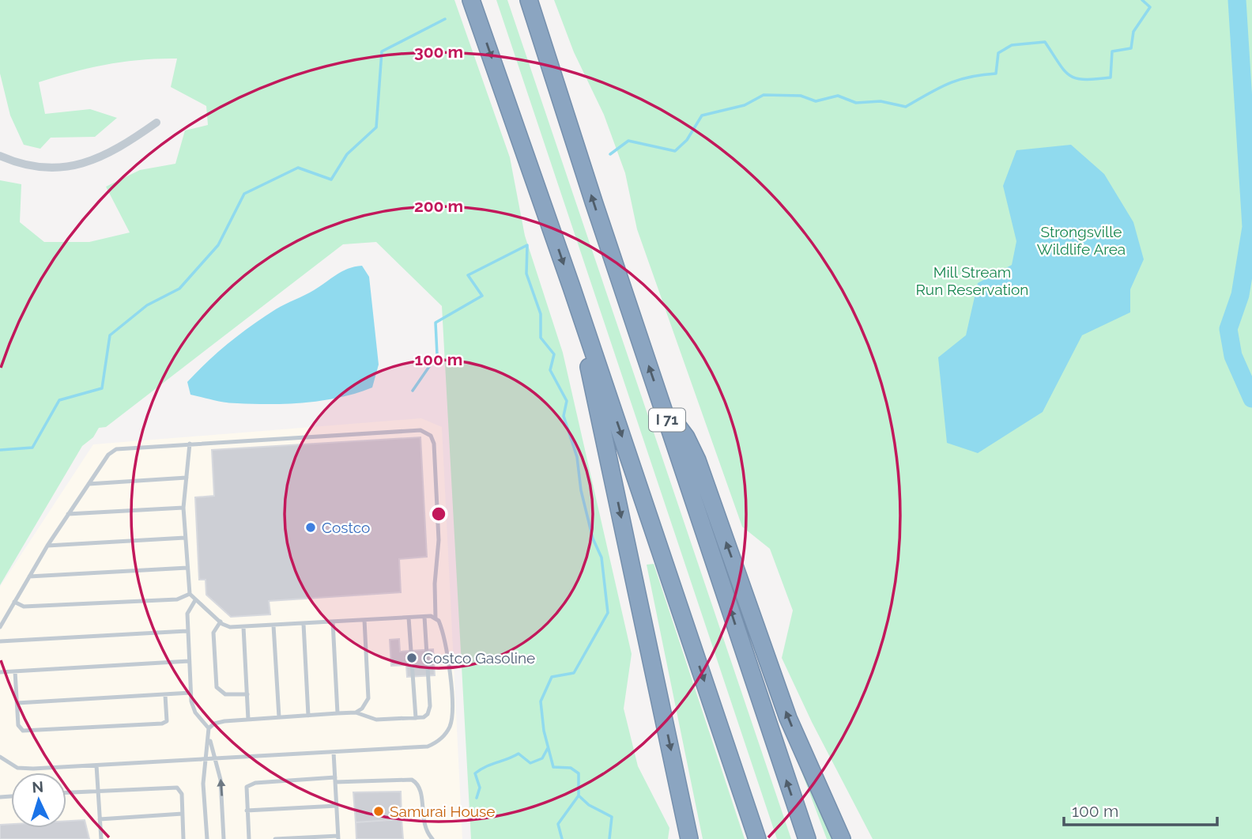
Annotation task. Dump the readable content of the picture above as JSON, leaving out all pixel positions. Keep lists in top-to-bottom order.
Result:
{
  "streets": {
    "highway": ["I 71"]
  },
  "parks": ["Strongsville Wildlife Area", "Mill Stream Run Reservation"],
  "places": ["Costco", "Costco Gasoline", "Samurai House"],
  "scale_bar": "100 m",
  "north": "top",
  "rings": ["300 m", "200 m", "100 m"]
}
